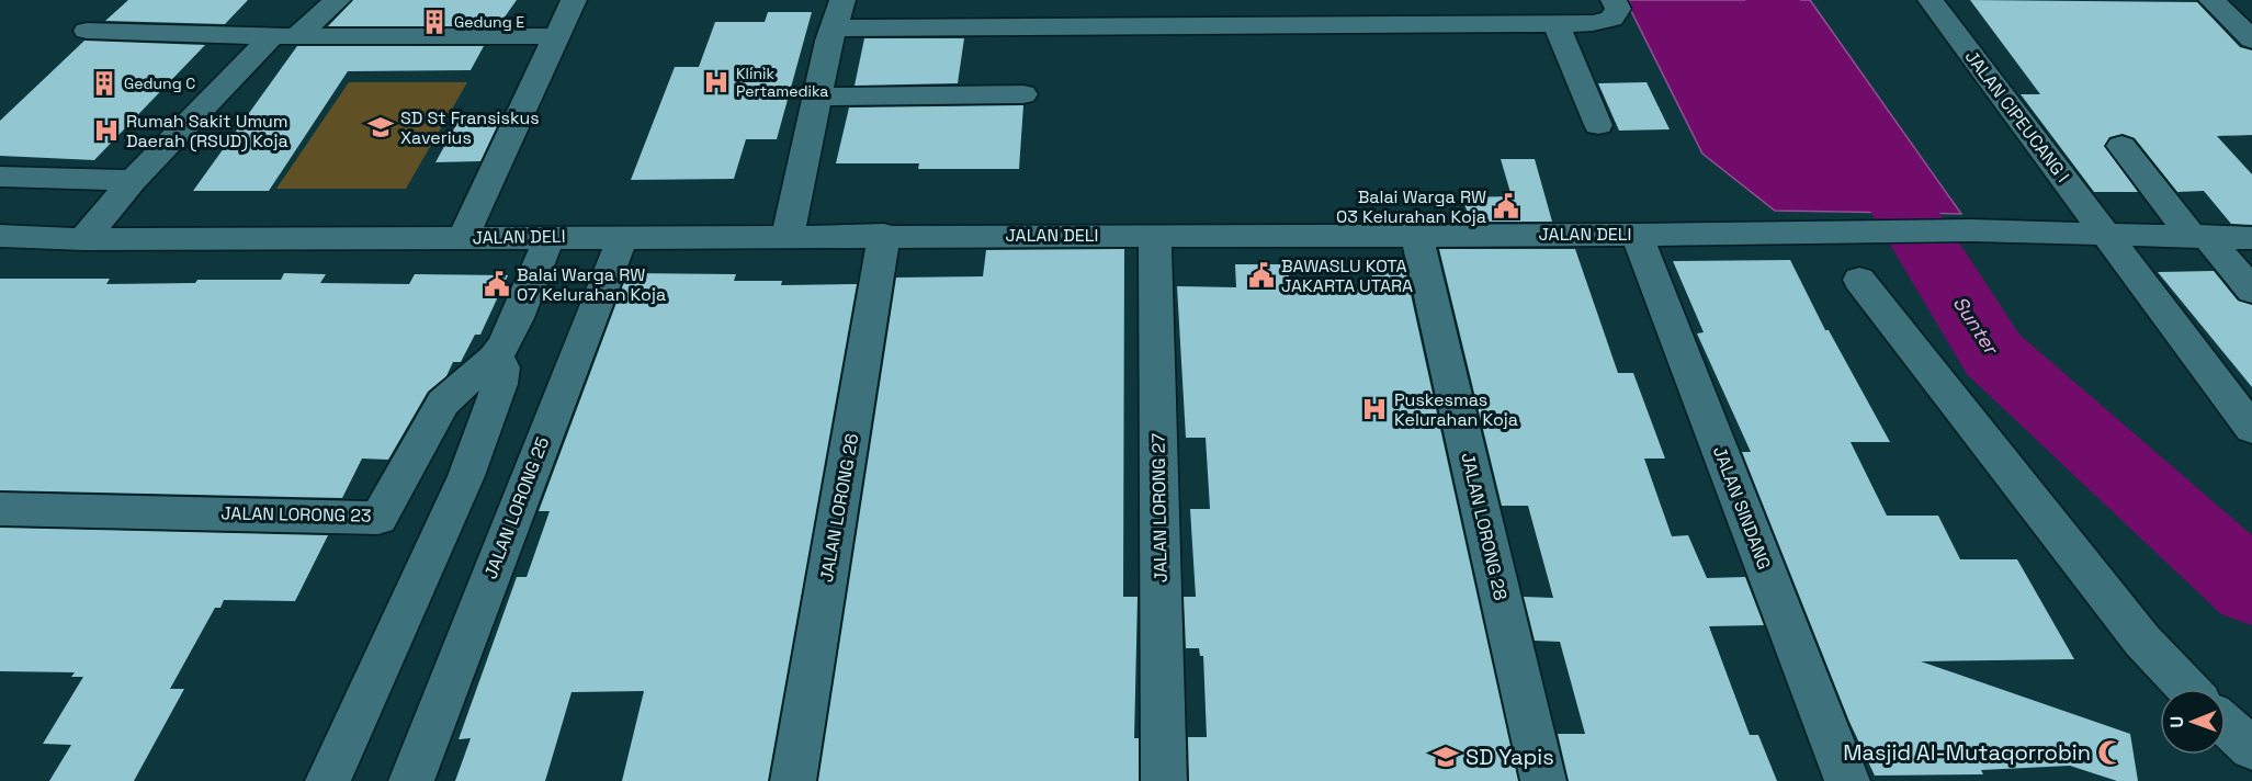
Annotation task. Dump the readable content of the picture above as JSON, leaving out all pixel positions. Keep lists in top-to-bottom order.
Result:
{
  "streets": {
    "street": [
      "JALAN CIPEUCANG I",
      "JALAN DELI",
      "JALAN LORONG 25",
      "JALAN LORONG 26",
      "JALAN LORONG 27",
      "JALAN SINDANG",
      "JALAN LORONG 23",
      "JALAN LORONG 28"
    ]
  },
  "crossings": [
    ["JALAN CIPEUCANG I", "JALAN DELI"],
    ["JALAN DELI", "JALAN LORONG 25"],
    ["JALAN DELI", "JALAN LORONG 26"],
    ["JALAN DELI", "JALAN LORONG 27"],
    ["JALAN DELI", "JALAN SINDANG"],
    ["JALAN DELI", "JALAN LORONG 23"],
    ["JALAN DELI", "JALAN LORONG 28"]
  ],
  "water": ["Sunter"],
  "places": {
    "building": ["Gedung E", "Gedung C"],
    "hospital": ["Klinik Pertamedika", "Rumah Sakit Umum Daerah (RSUD) Koja", "Puskesmas Kelurahan Koja"],
    "school or university": ["SD St Fransiskus Xaverius", "SD Yapis"],
    "public building": ["Balai Warga RW 03 Kelurahan Koja", "BAWASLU KOTA JAKARTA UTARA", "Balai Warga RW 07 Kelurahan Koja"],
    "mosque": ["Masjid Al-Mutaqorrobin"]
  },
  "north": "left"
}
